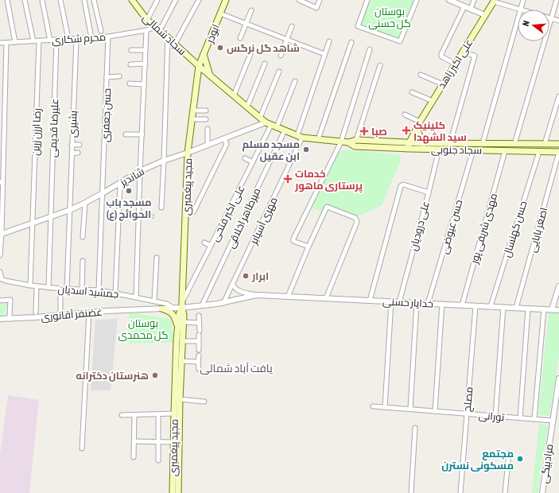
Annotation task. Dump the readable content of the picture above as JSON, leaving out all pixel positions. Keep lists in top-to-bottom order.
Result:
{
  "streets": {
    "main road": [
      "ابوذر",
      "سجاد شمالی",
      "علی اکبر زاهد",
      "سجاد جنوبی",
      "مجید پیغمبری"
    ],
    "street": [
      "محرم شکاری",
      "حسن جعفری",
      "بشیری",
      "علیرضا قدیمی",
      "رضا ارزن زرین",
      "شاندیز",
      "علی اکبر فتحی",
      "میرطاهر اخلاقی",
      "مهری آسیابر",
      "علی درودیان",
      "حسن عیوضی",
      "مهدی شریفی پور",
      "حسن کهنسال",
      "اصغر بابایی",
      "جمشید اسدیان",
      "خدایار حسنی",
      "غضنفر آقانوری",
      "مصلح",
      "تورانی",
      "مرادبیگی"
    ]
  },
  "crossings": [
    ["ابوذر", "سجاد شمالی"],
    ["ابوذر", "مجید پیغمبری"],
    ["سجاد شمالی", "محرم شکاری"],
    ["سجاد شمالی", "مجید پیغمبری"],
    ["محرم شکاری", "حسن جعفری"],
    ["محرم شکاری", "بشیری"],
    ["محرم شکاری", "علیرضا قدیمی"],
    ["محرم شکاری", "رضا ارزن زرین"],
    ["علی اکبر زاهد", "سجاد جنوبی"],
    ["حسن جعفری", "شاندیز"],
    ["حسن جعفری", "جمشید اسدیان"],
    ["بشیری", "شاندیز"],
    ["بشیری", "جمشید اسدیان"],
    ["علیرضا قدیمی", "شاندیز"],
    ["علیرضا قدیمی", "جمشید اسدیان"],
    ["رضا ارزن زرین", "شاندیز"],
    ["رضا ارزن زرین", "جمشید اسدیان"],
    ["سجاد جنوبی", "علی درودیان"],
    ["سجاد جنوبی", "حسن عیوضی"],
    ["سجاد جنوبی", "مهدی شریفی پور"],
    ["سجاد جنوبی", "حسن کهنسال"],
    ["سجاد جنوبی", "اصغر بابایی"],
    ["شاندیز", "مجید پیغمبری"],
    ["مجید پیغمبری", "علی اکبر فتحی"],
    ["مجید پیغمبری", "خدایار حسنی"],
    ["مجید پیغمبری", "غضنفر آقانوری"],
    ["میرطاهر اخلاقی", "خدایار حسنی"],
    ["مهری آسیابر", "خدایار حسنی"],
    ["علی درودیان", "خدایار حسنی"],
    ["حسن عیوضی", "خدایار حسنی"],
    ["مهدی شریفی پور", "خدایار حسنی"],
    ["حسن کهنسال", "خدایار حسنی"],
    ["اصغر بابایی", "خدایار حسنی"],
    ["جمشید اسدیان", "غضنفر آقانوری"],
    ["خدایار حسنی", "غضنفر آقانوری"],
    ["خدایار حسنی", "مصلح"],
    ["مصلح", "تورانی"],
    ["تورانی", "مرادبیگی"]
  ],
  "districts": ["یافت آباد شمالی"],
  "parks": ["بوستان گل حسنی", "بوستان گل محمدی"],
  "places": {
    "other": [
      "شاهد گل نرگس",
      "مسجد مسلم ابن عقیل",
      "مسجد باب الحوائج (ع)",
      "ابرار",
      "هنرستان دخترانه",
      "مجتمع مسکونی نسترن"
    ],
    "health": ["کلینیک سید الشهدا", "صبا", "خدمات پرستاری ماهور"]
  },
  "north": "left"
}
